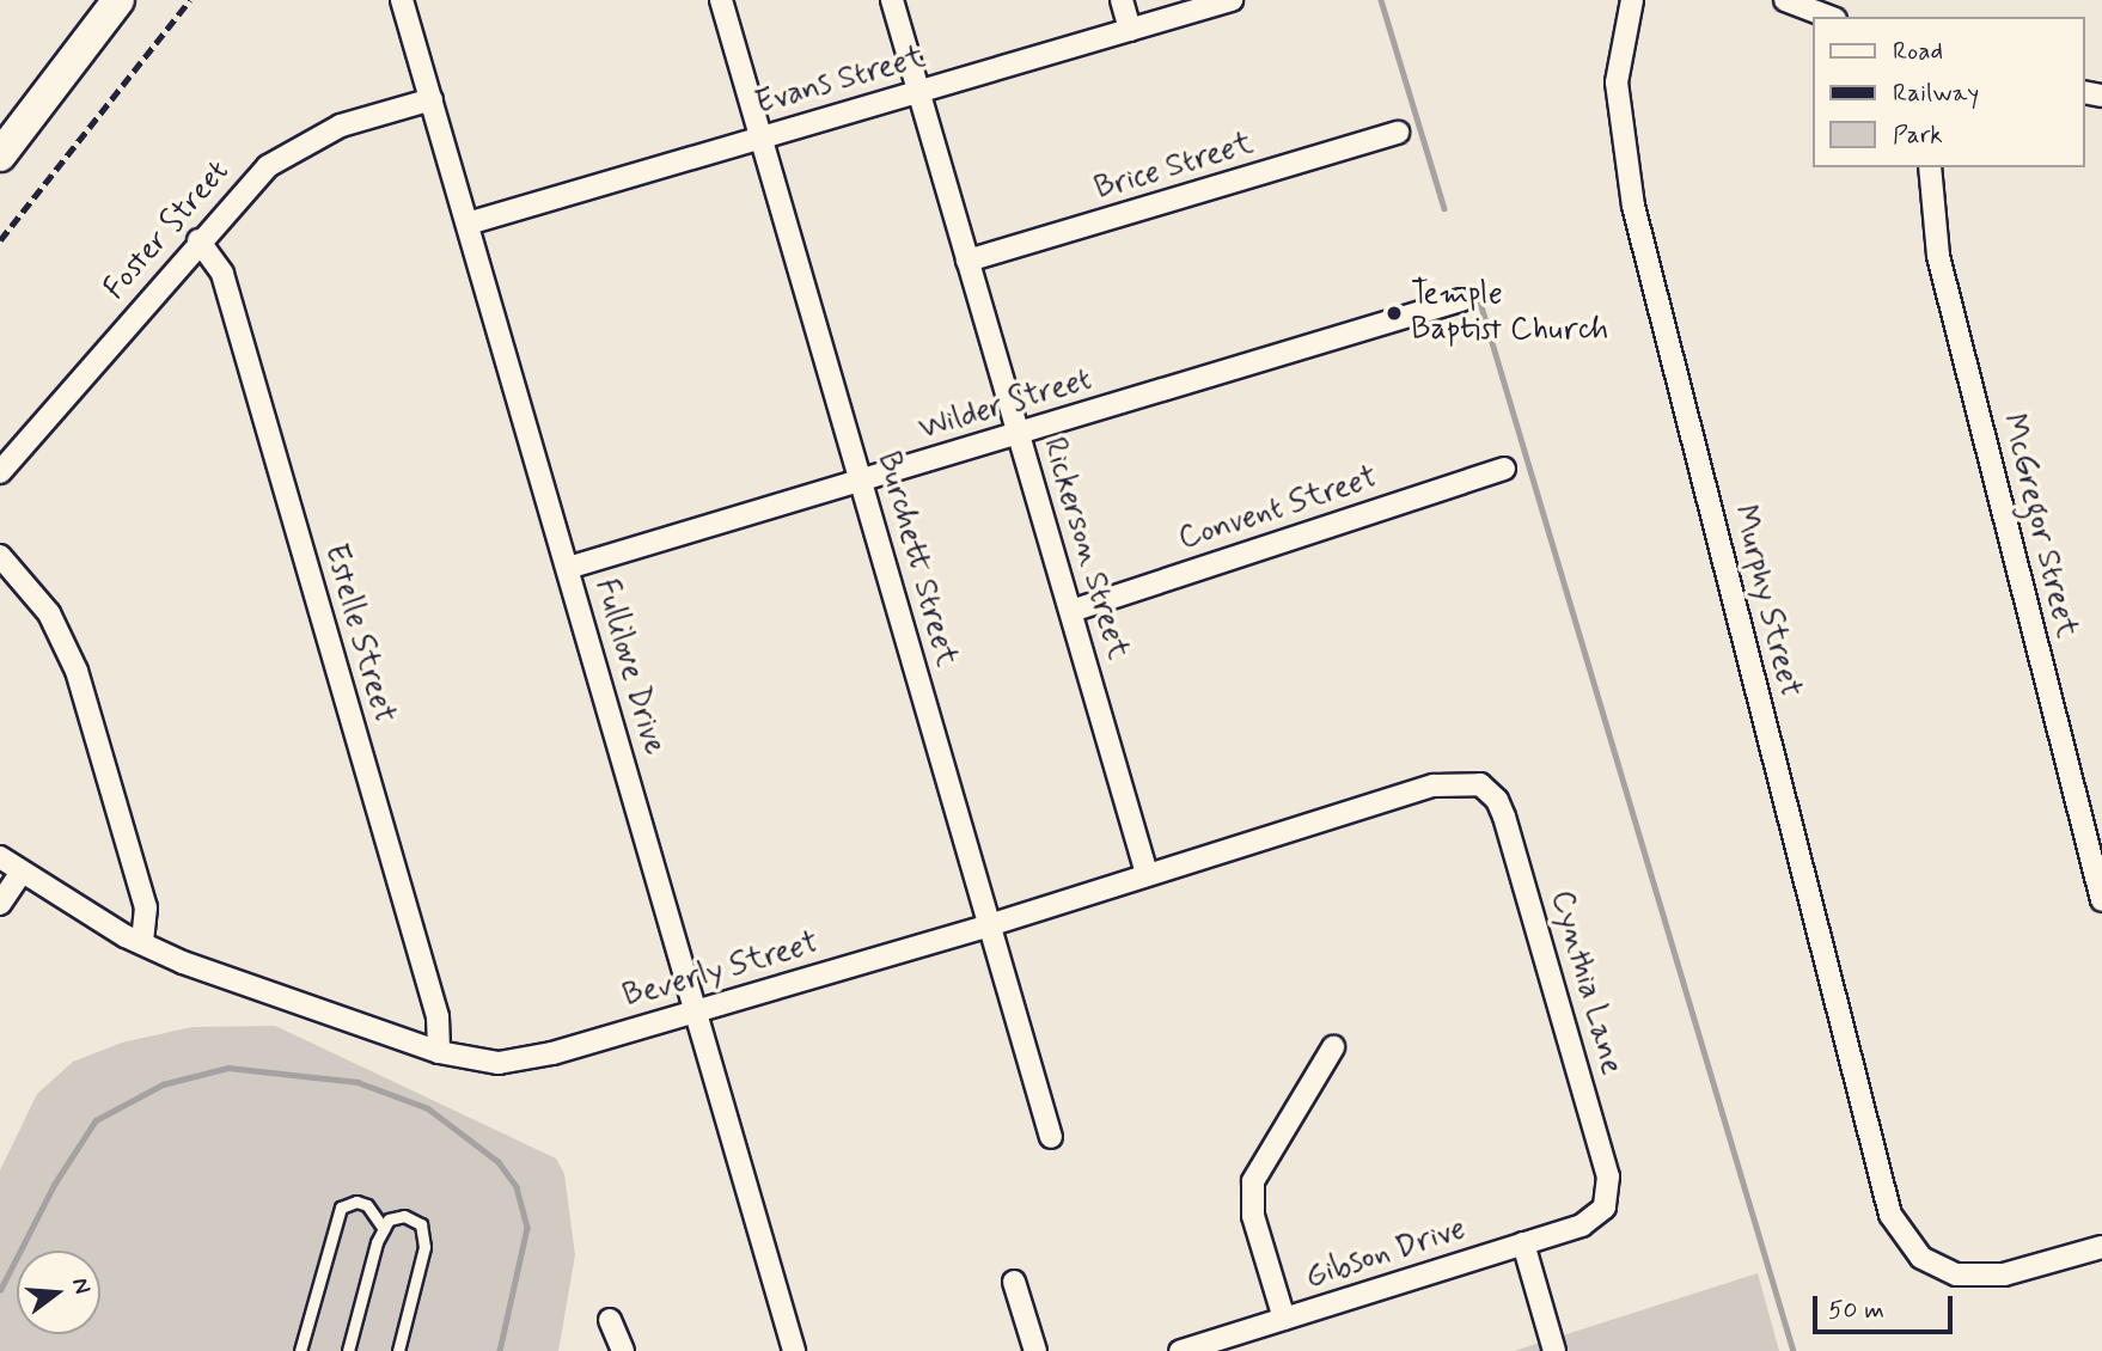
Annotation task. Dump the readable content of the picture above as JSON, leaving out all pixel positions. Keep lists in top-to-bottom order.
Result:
{
  "streets": {
    "street": [
      "Evans Street",
      "Brice Street",
      "Foster Street",
      "Wilder Street",
      "Convent Street",
      "McGregor Street",
      "Rickerson Street",
      "Burchett Street",
      "Murphy Street",
      "Estelle Street",
      "Fullilove Drive",
      "Beverly Street",
      "Cynthia Lane",
      "Gibson Drive"
    ]
  },
  "crossings": [
    ["Evans Street", "Rickerson Street"],
    ["Evans Street", "Burchett Street"],
    ["Evans Street", "Fullilove Drive"],
    ["Brice Street", "Rickerson Street"],
    ["Foster Street", "Estelle Street"],
    ["Foster Street", "Fullilove Drive"],
    ["Wilder Street", "Rickerson Street"],
    ["Wilder Street", "Burchett Street"],
    ["Wilder Street", "Fullilove Drive"],
    ["Convent Street", "Rickerson Street"],
    ["Rickerson Street", "Beverly Street"],
    ["Burchett Street", "Beverly Street"],
    ["Estelle Street", "Beverly Street"],
    ["Fullilove Drive", "Beverly Street"],
    ["Beverly Street", "Cynthia Lane"],
    ["Cynthia Lane", "Gibson Drive"]
  ],
  "places": ["Temple Baptist Church"],
  "legend": ["Road", "Railway", "Park"],
  "scale_bar": "50 m",
  "north": "right"
}
